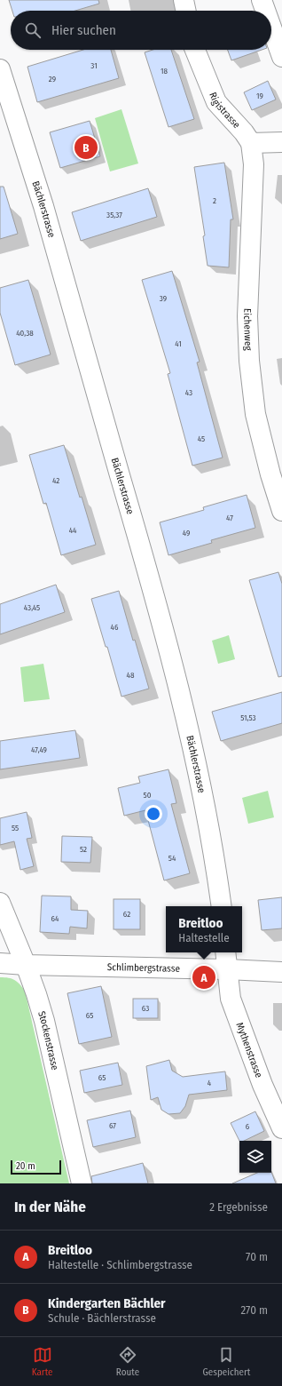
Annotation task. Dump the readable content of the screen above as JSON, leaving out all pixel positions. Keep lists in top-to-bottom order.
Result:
{
  "streets": {
    "street": [
      "Rigistrasse",
      "Bächlerstrasse",
      "Eichenweg",
      "Schlimbergstrasse",
      "Stockenstrasse",
      "Mythenstrasse"
    ]
  },
  "crossings": [
    ["Rigistrasse", "Eichenweg"],
    ["Schlimbergstrasse", "Stockenstrasse"],
    ["Schlimbergstrasse", "Mythenstrasse"]
  ],
  "house_numbers": [
    "31",
    "18",
    "29",
    "19",
    "2",
    "35,37",
    "39",
    "40,38",
    "41",
    "43",
    "45",
    "42",
    "47",
    "44",
    "49",
    "43,45",
    "46",
    "48",
    "51,53",
    "47,49",
    "50",
    "55",
    "52",
    "54",
    "62",
    "64",
    "63",
    "65",
    "65",
    "4",
    "67",
    "6"
  ],
  "scale_bar": "20 m",
  "page": {
    "search": "Hier suchen",
    "pins": ["B", "A"],
    "popup": ["Breitloo", "Haltestelle"],
    "scale": "20 m",
    "heading": ["In der Nähe", "2 Ergebnisse"],
    "list": [
      {
        "mark": "A",
        "name": "Breitloo",
        "note": "Haltestelle · Schlimbergstrasse",
        "value": "70 m"
      },
      {
        "mark": "B",
        "name": "Kindergarten Bächler",
        "note": "Schule · Bächlerstrasse",
        "value": "270 m"
      }
    ],
    "nav": ["Karte", "Route", "Gespeichert"]
  }
}
